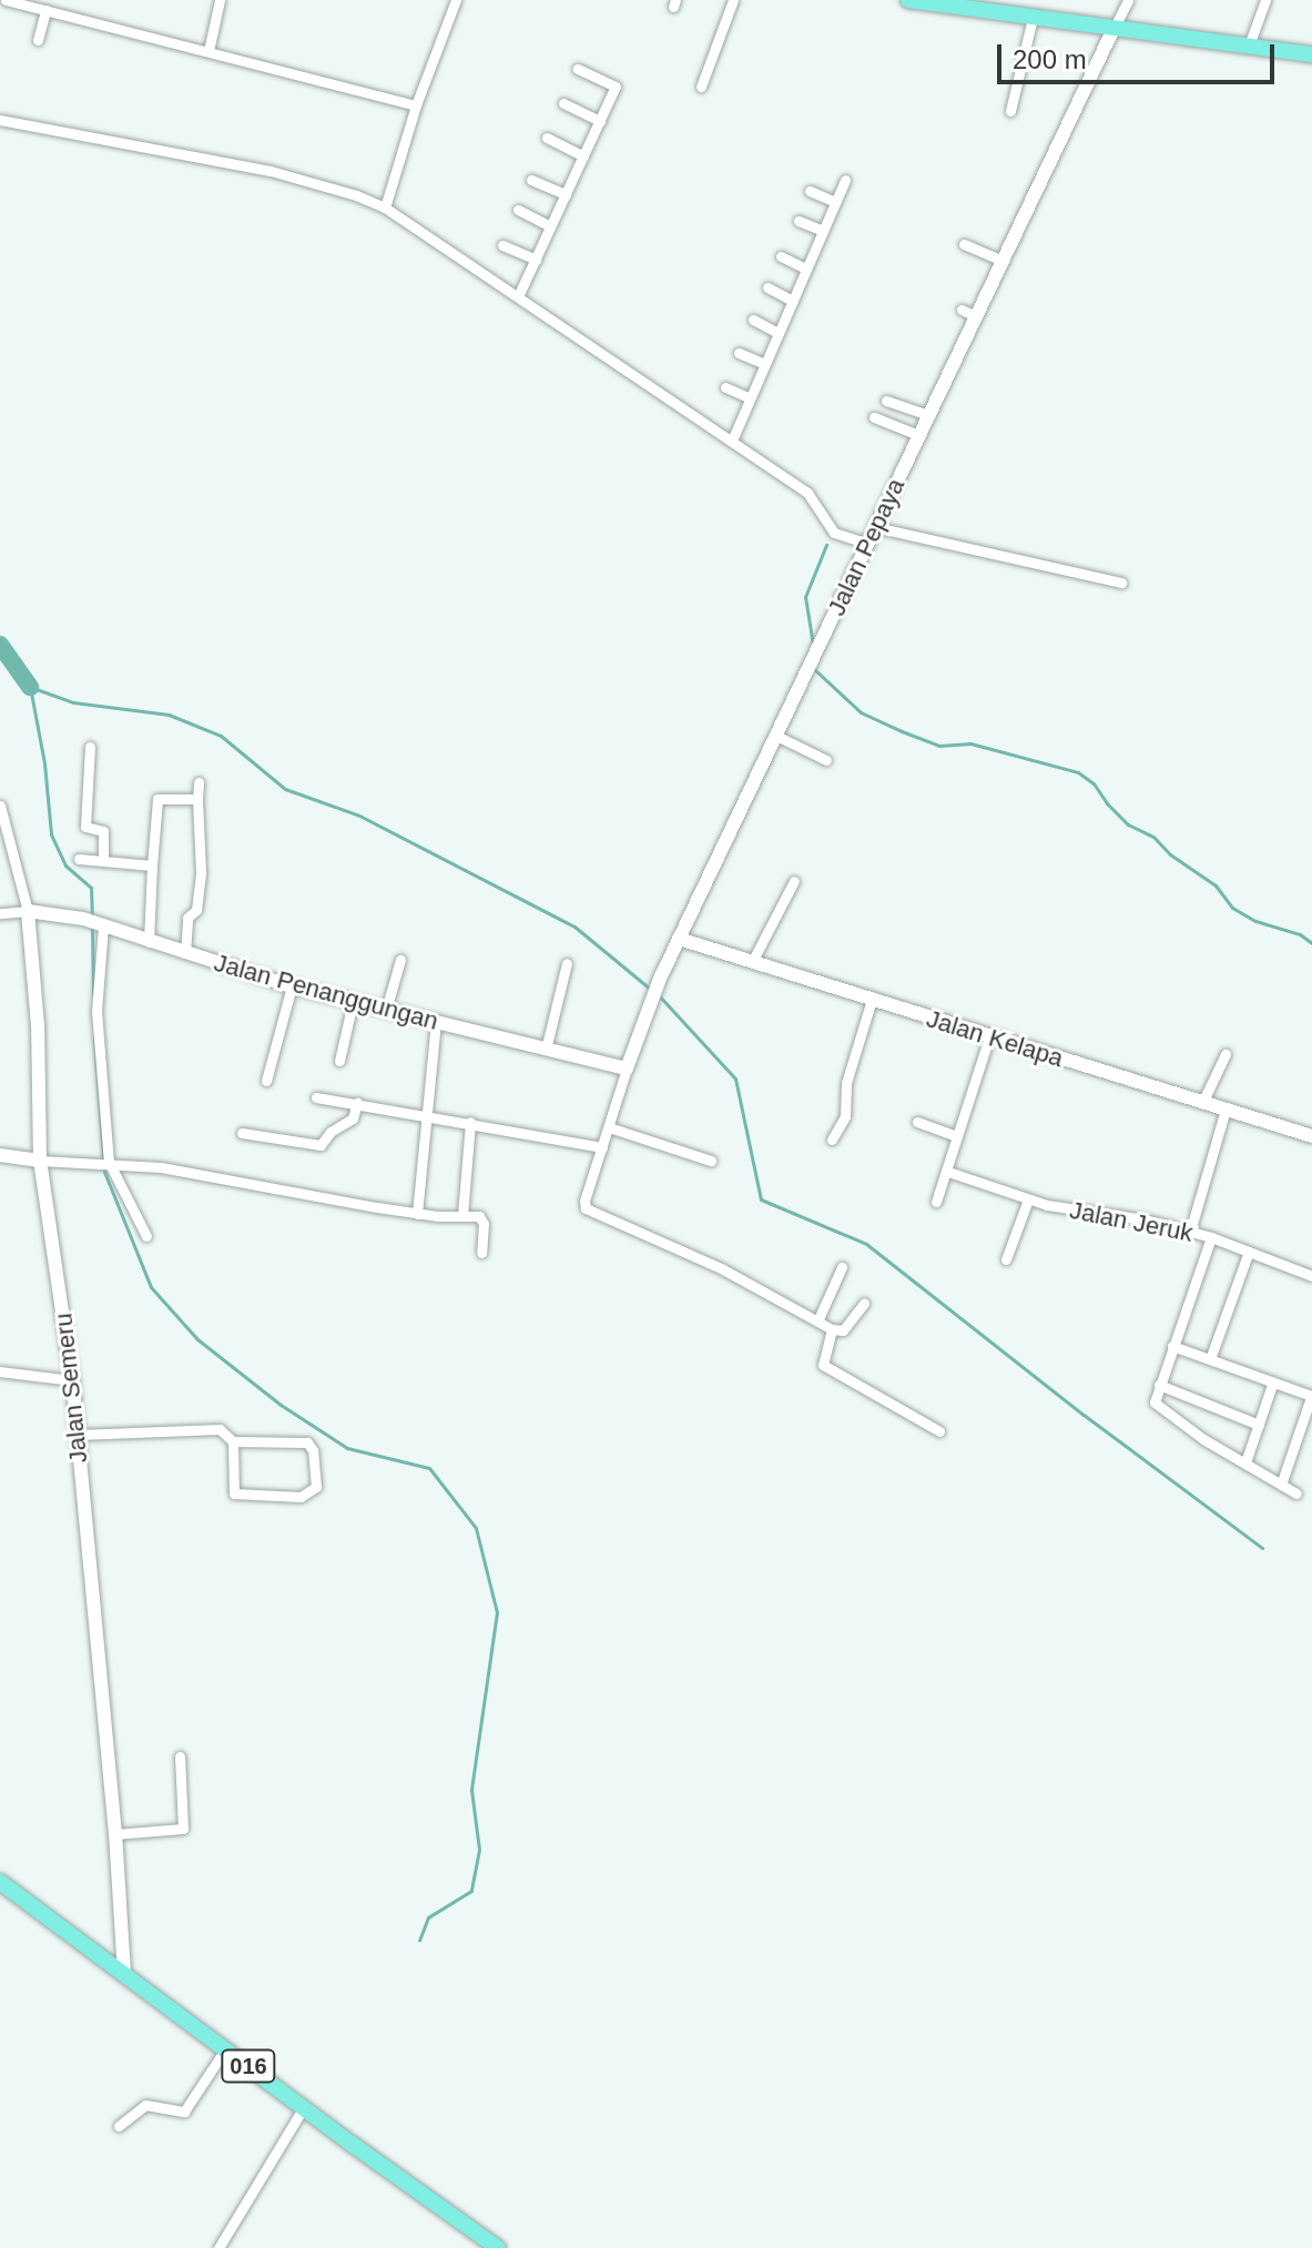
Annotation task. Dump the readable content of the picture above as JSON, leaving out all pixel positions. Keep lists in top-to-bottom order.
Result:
{
  "streets": {
    "main road": ["016"],
    "street": [
      "Jalan Pepaya",
      "Jalan Penanggungan",
      "Jalan Kelapa",
      "Jalan Jeruk",
      "Jalan Semeru"
    ]
  },
  "crossings": [
    ["Jalan Pepaya", "Jalan Penanggungan"],
    ["Jalan Pepaya", "Jalan Kelapa"],
    ["Jalan Penanggungan", "Jalan Semeru"],
    ["Jalan Semeru", "016"]
  ],
  "scale_bar": "200 m"
}
